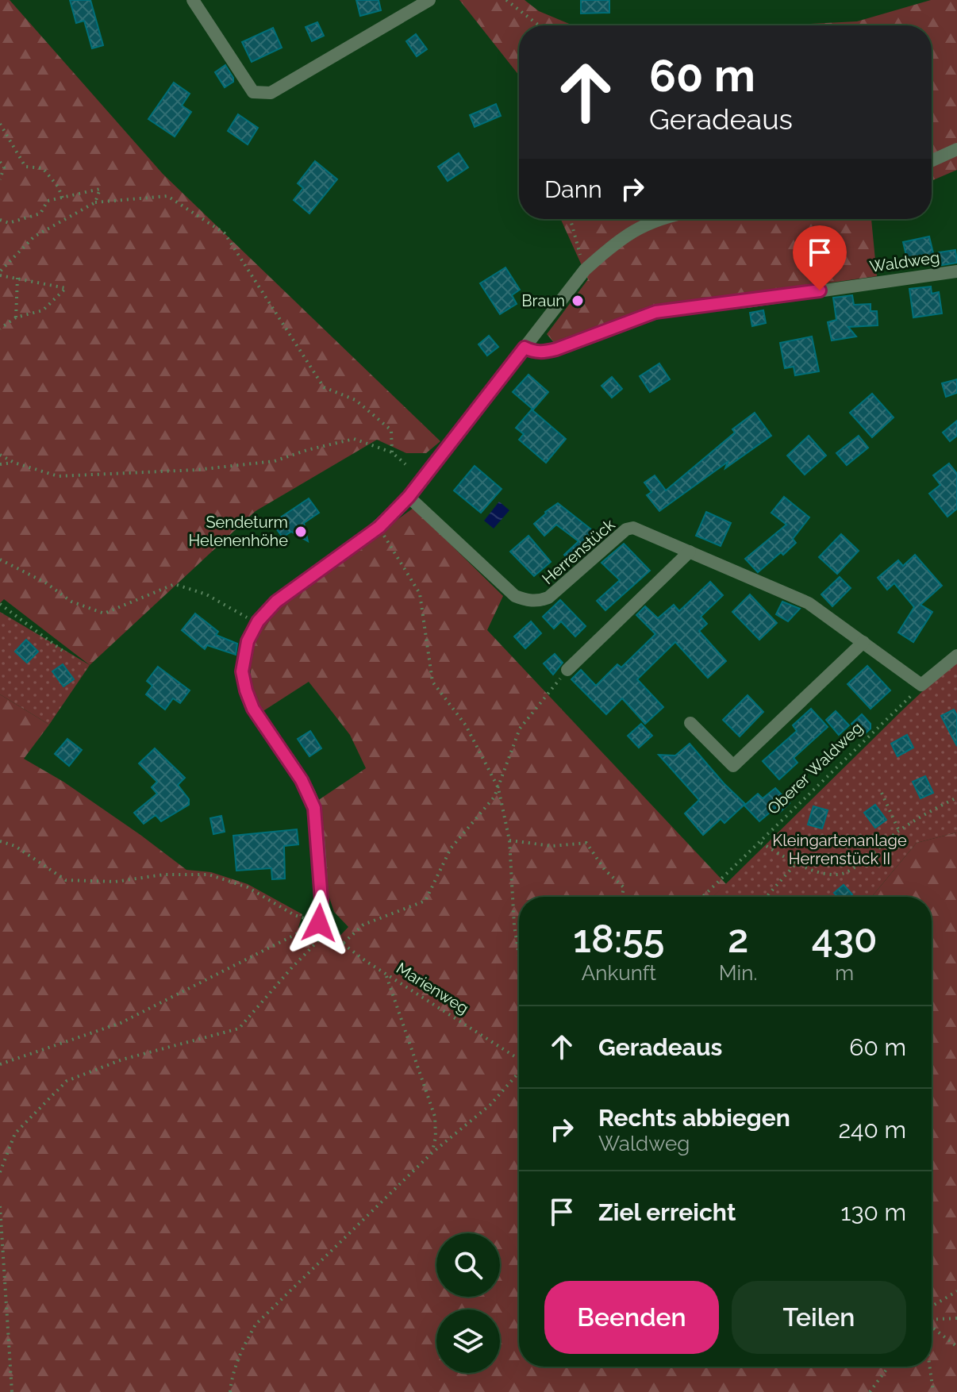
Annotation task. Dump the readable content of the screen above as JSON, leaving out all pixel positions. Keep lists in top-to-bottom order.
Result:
{
  "streets": {
    "street": ["Waldweg", "Herrenstück"],
    "path": ["Oberer Waldweg", "Marienweg"]
  },
  "crossings": [
    ["Herrenstück", "Oberer Waldweg"]
  ],
  "parks": ["Kleingartenanlage Herrenstück II"],
  "places": ["Braun", "Sendeturm Helenenhöhe"],
  "page": {
    "turn": ["60 m", "Geradeaus"],
    "then": "Dann",
    "eta": [
      "18:55",
      "Ankunft",
      "2",
      "Min.",
      "430",
      "m"
    ],
    "list": [
      {
        "name": "Geradeaus",
        "value": "60 m"
      },
      {
        "name": "Rechts abbiegen",
        "note": "Waldweg",
        "value": "240 m"
      },
      {
        "name": "Ziel erreicht",
        "value": "130 m"
      }
    ],
    "buttons": ["Beenden", "Teilen"]
  }
}
